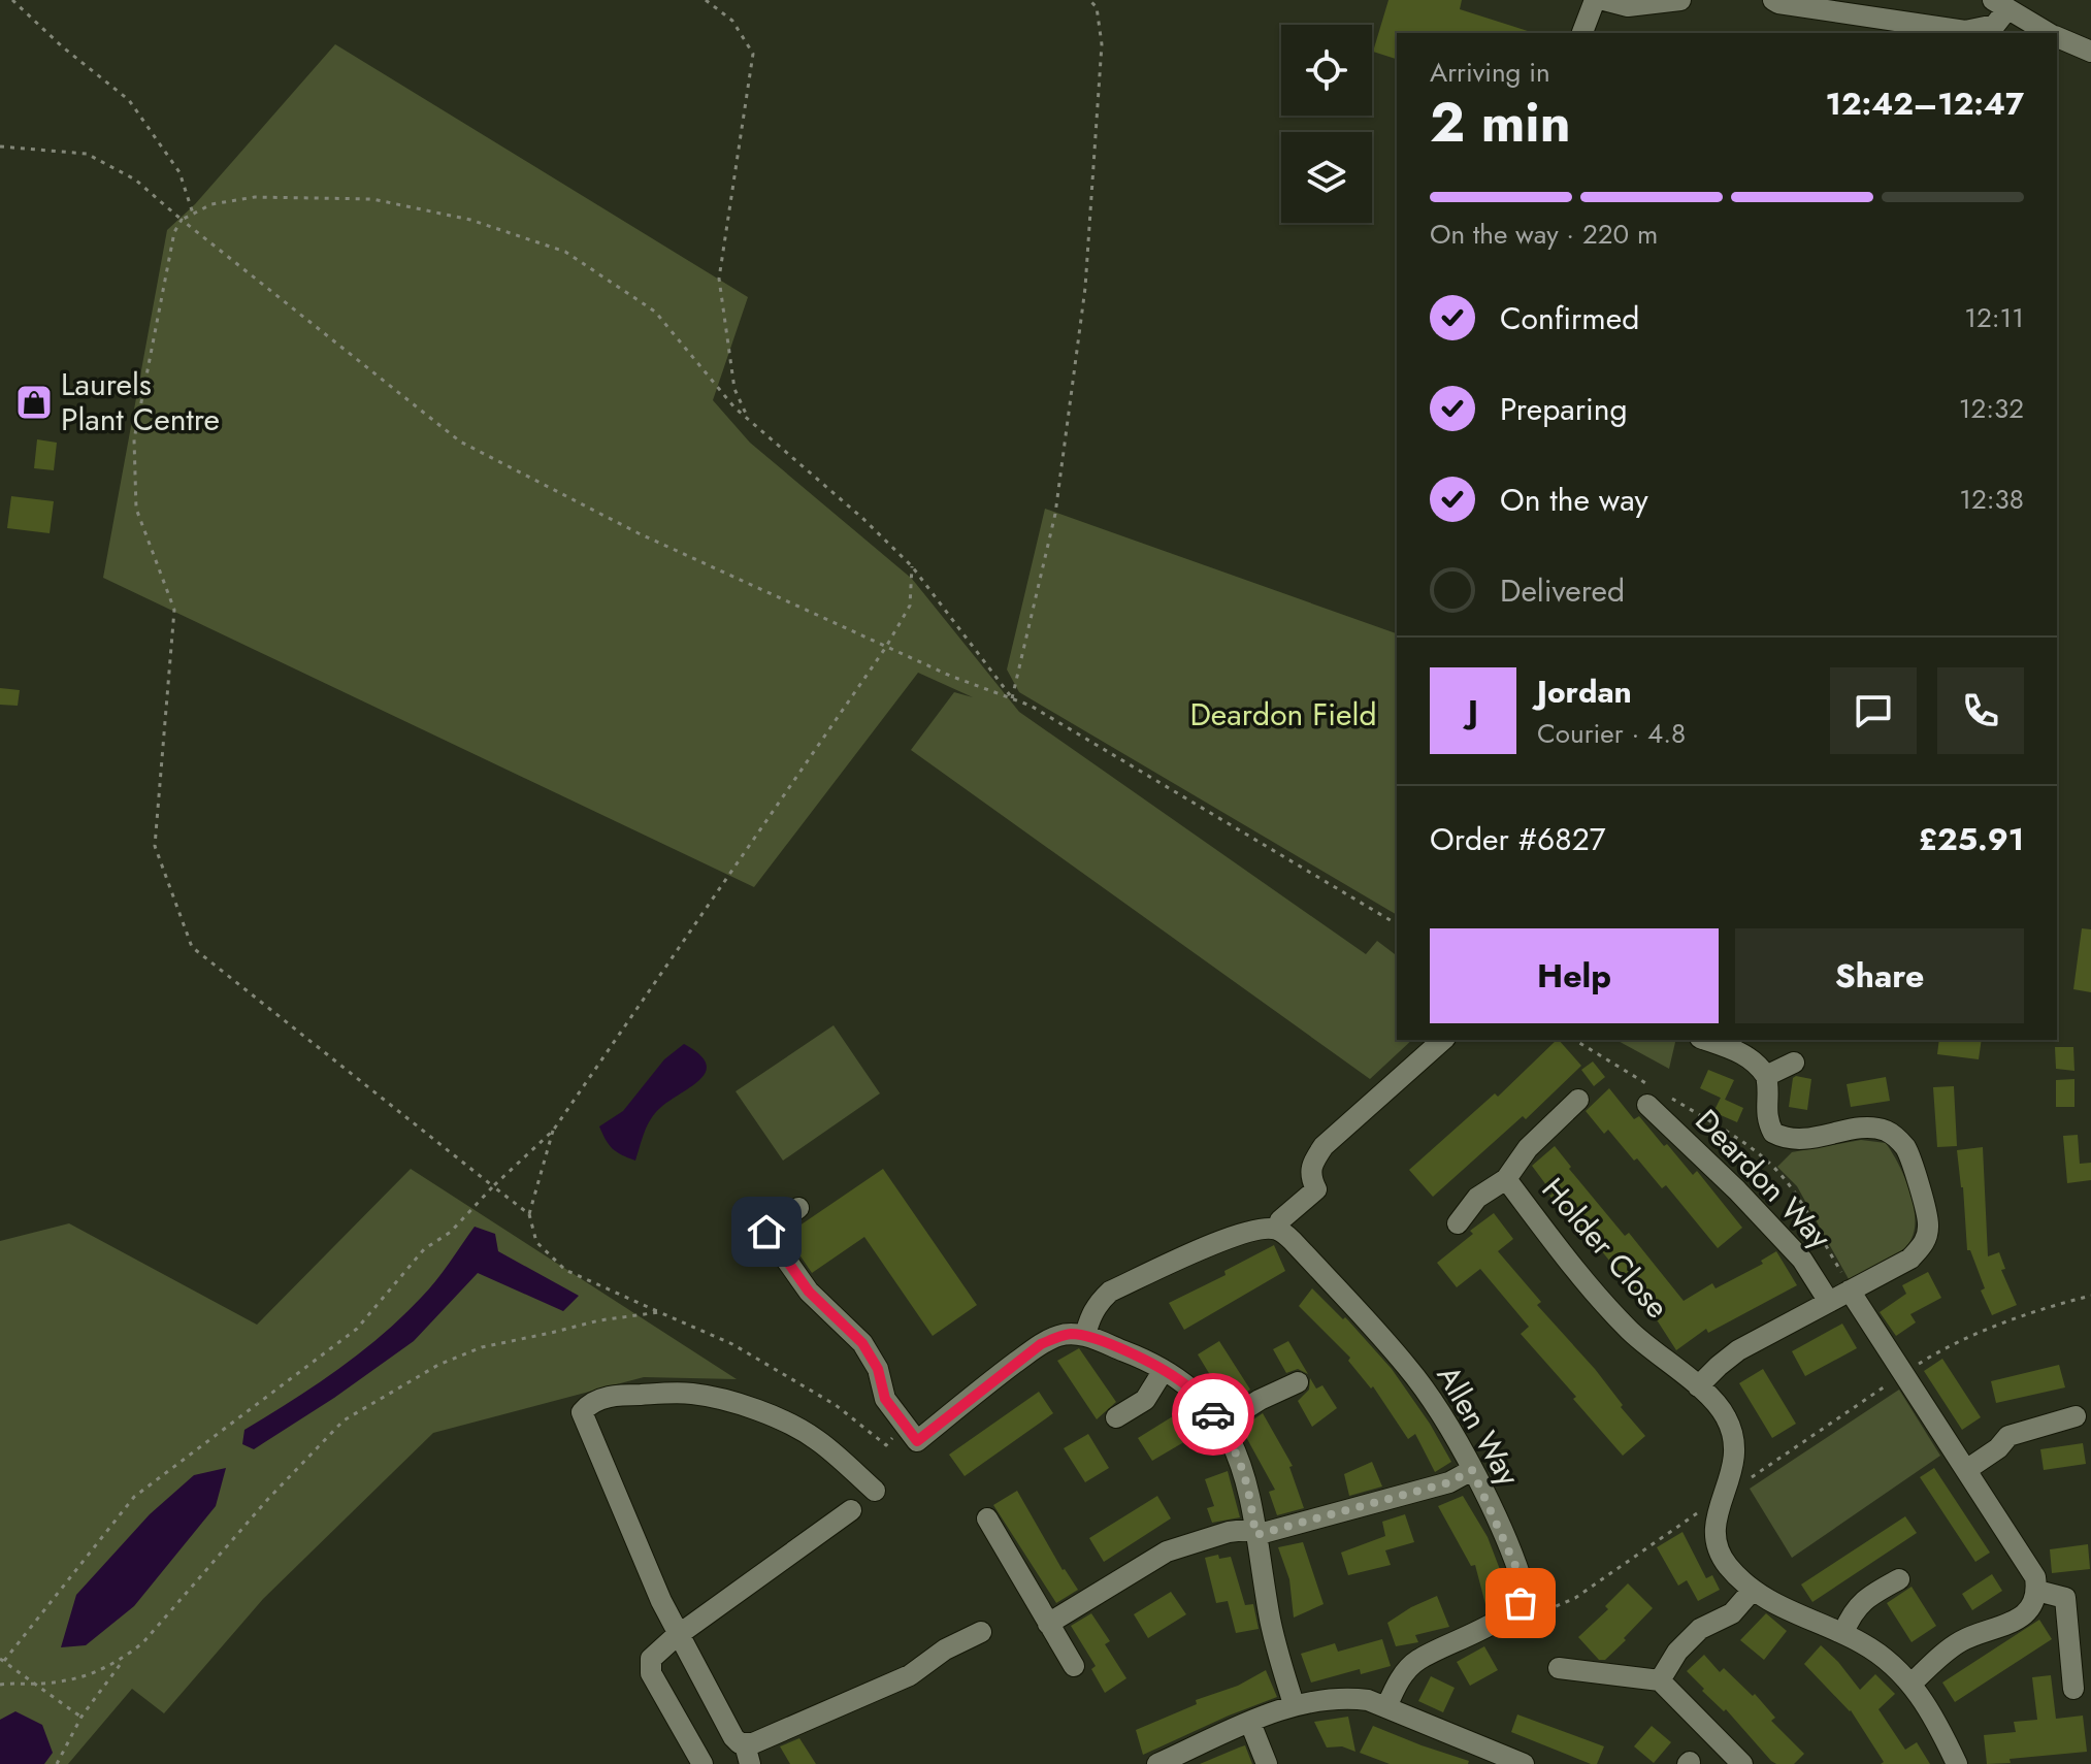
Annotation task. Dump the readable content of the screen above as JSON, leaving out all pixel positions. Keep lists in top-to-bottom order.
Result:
{
  "streets": {
    "street": ["Deardon Way", "Holder Close", "Allen Way"]
  },
  "crossings": [
    ["Deardon Way", "Holder Close"]
  ],
  "parks": ["Deardon Field"],
  "places": {
    "shop": ["Laurels Plant Centre"]
  },
  "page": {
    "heading": ["2 min", "Arriving in", "12:42–12:47"],
    "panel": [
      "Jordan",
      "Courier · 4.8",
      "Order #6827",
      "£25.91"
    ],
    "bar": "On the way · 220 m",
    "list": [
      ["Confirmed", "12:11"],
      ["Preparing", "12:32"],
      ["On the way", "12:38"],
      "Delivered"
    ],
    "round": "J",
    "buttons": ["Help", "Share"]
  }
}
